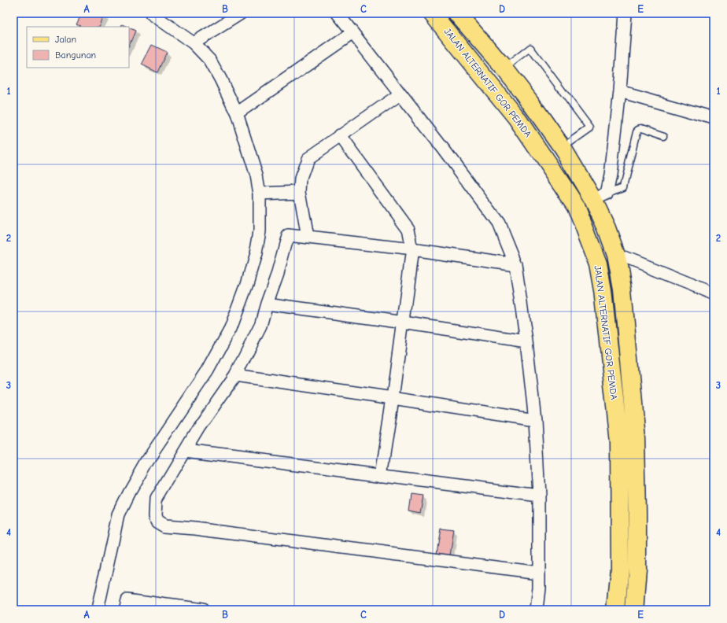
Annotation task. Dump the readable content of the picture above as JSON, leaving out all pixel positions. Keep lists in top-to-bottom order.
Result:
{
  "streets": {
    "main road": ["JALAN ALTERNATIF GOR PEMDA"]
  },
  "legend": ["Jalan", "Bangunan"],
  "grid": {
    "columns": [
      "A",
      "B",
      "C",
      "D",
      "E"
    ],
    "rows": [
      "1",
      "2",
      "3",
      "4"
    ]
  }
}
